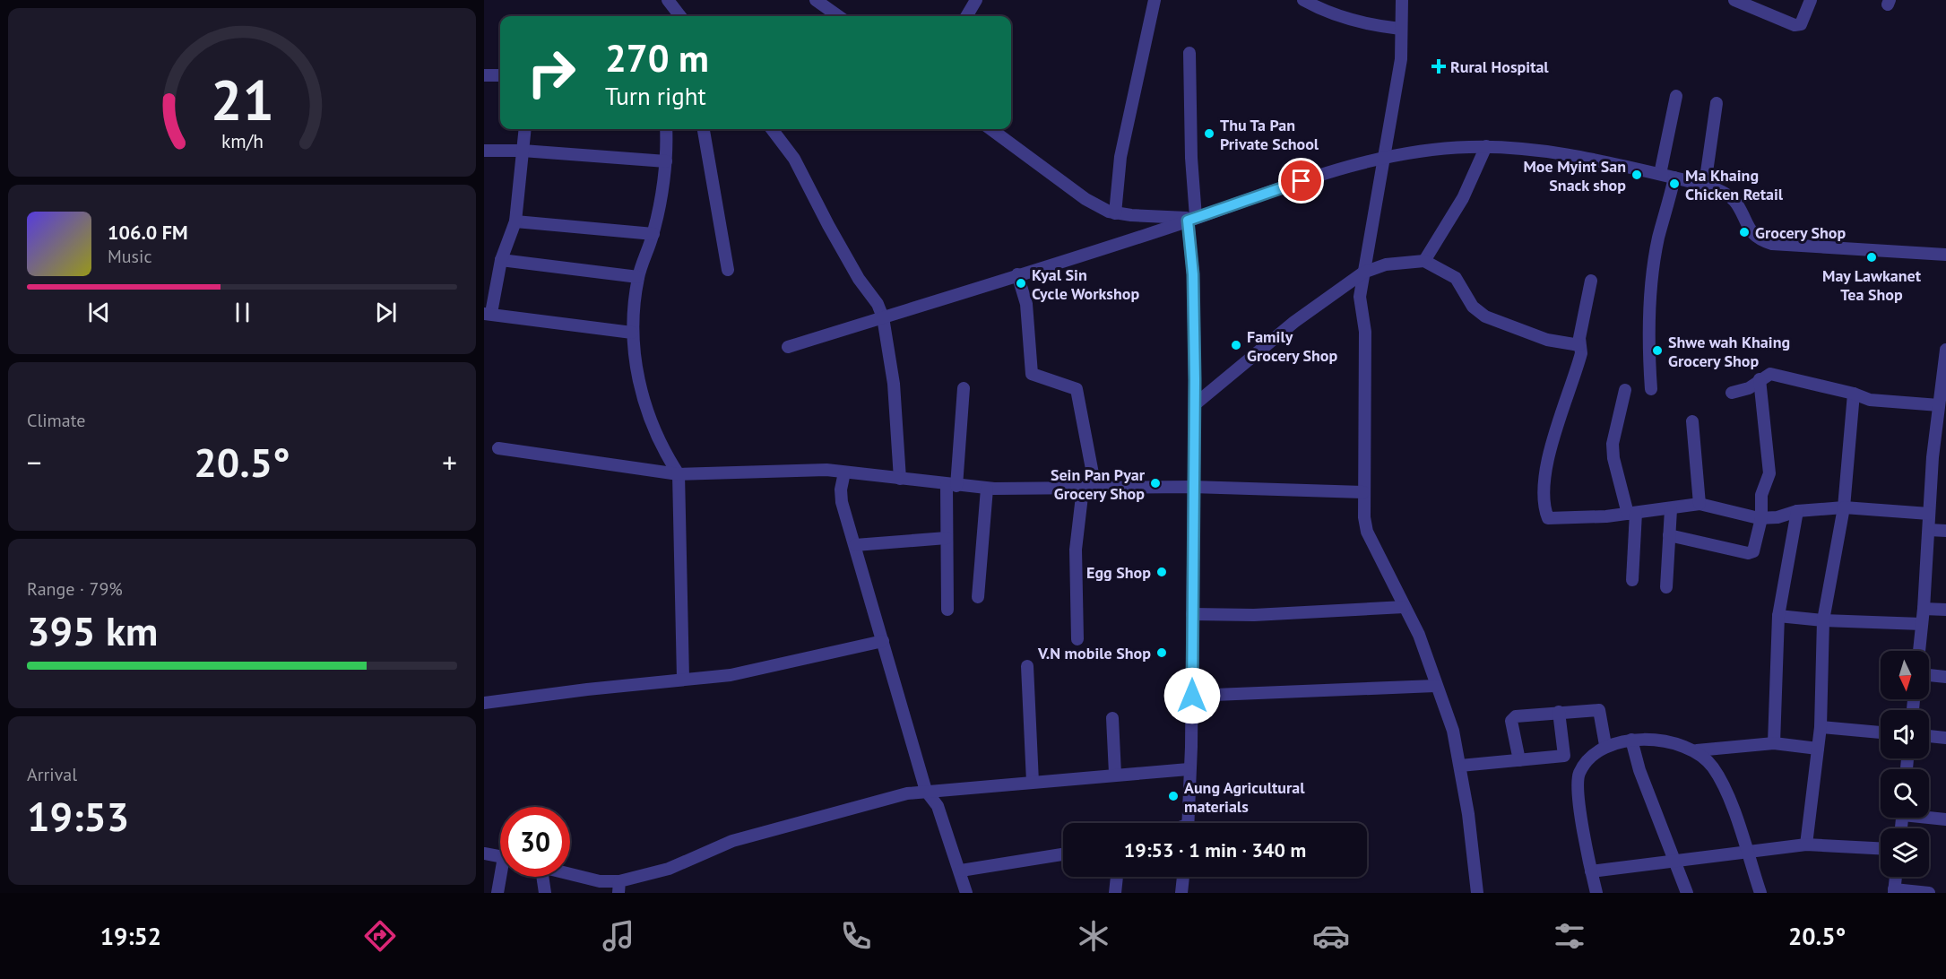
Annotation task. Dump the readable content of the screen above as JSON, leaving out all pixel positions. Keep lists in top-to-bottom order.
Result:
{
  "places": {
    "health": ["Rural Hospital"],
    "other": [
      "Thu Ta Pan Private School",
      "Moe Myint San Snack shop",
      "Ma Khaing Chicken Retail",
      "Grocery Shop",
      "May Lawkanet Tea Shop",
      "Kyal Sin Cycle Workshop",
      "Family Grocery Shop",
      "Shwe wah Khaing Grocery Shop",
      "Sein Pan Pyar Grocery Shop",
      "Egg Shop",
      "V.N mobile Shop",
      "Aung Agricultural materials"
    ]
  },
  "north": "bottom",
  "page": {
    "turn": ["270 m", "Turn right"],
    "song": ["106.0 FM", "Music"],
    "tile": [
      "Climate",
      ["Range · 79%", "395 km"],
      ["Arrival", "19:53"]
    ],
    "heat": ["−", "20.5°", "+"],
    "limit": "30",
    "trip": "19:53 · 1 min · 340 m",
    "tabs": ["19:52", "20.5°"],
    "gauge": ["21", "km/h"]
  }
}
